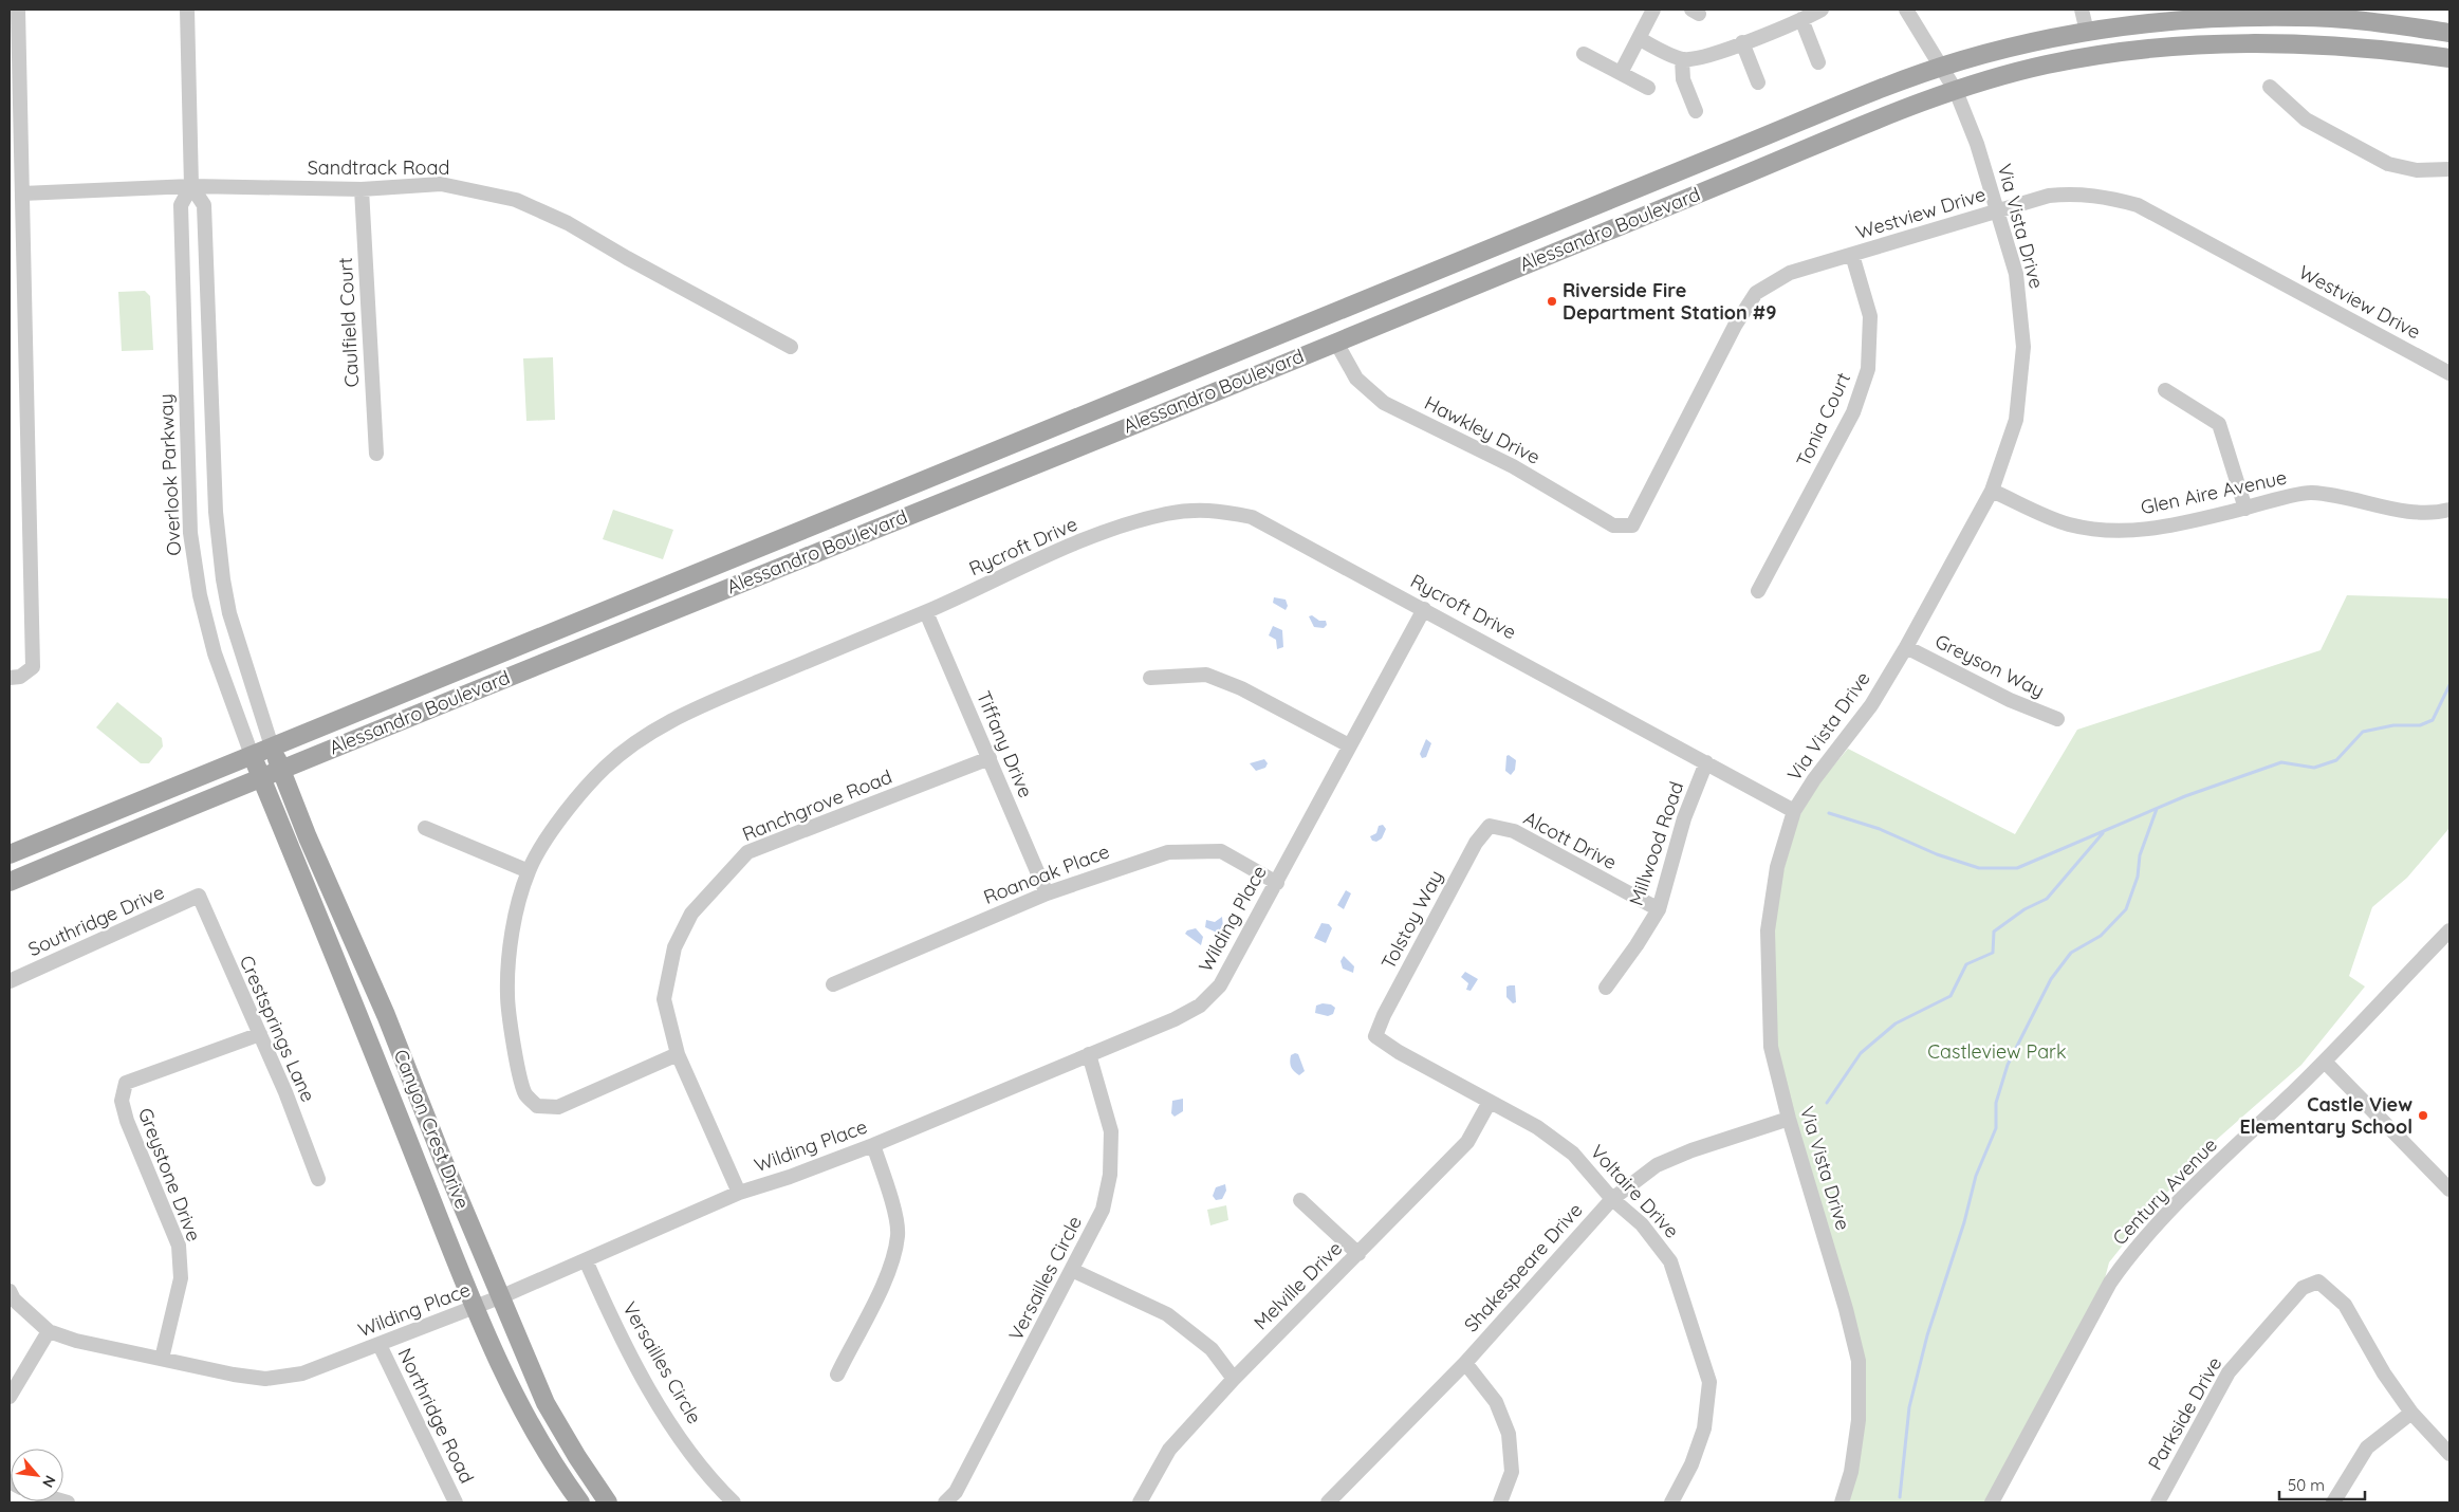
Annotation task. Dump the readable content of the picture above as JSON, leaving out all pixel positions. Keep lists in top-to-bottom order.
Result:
{
  "streets": {
    "main road": ["Alessandro Boulevard", "Canyon Crest Drive"],
    "street": [
      "Sandtrack Road",
      "Westview Drive",
      "Via Vista Drive",
      "Caulfield Court",
      "Tonia Court",
      "Hawkley Drive",
      "Overlook Parkway",
      "Glen Aire Avenue",
      "Rycroft Drive",
      "Greyson Way",
      "Tiffany Drive",
      "Ranchgrove Road",
      "Alcott Drive",
      "Millwood Road",
      "Roanoak Place",
      "Wilding Place",
      "Tolstoy Way",
      "Southridge Drive",
      "Crestsprings Lane",
      "Greystone Drive",
      "Voltaire Drive",
      "Century Avenue",
      "Shakespeare Drive",
      "Versailles Circle",
      "Melville Drive",
      "Parkside Drive",
      "Northridge Road"
    ]
  },
  "crossings": [
    ["Sandtrack Road", "Caulfield Court"],
    ["Sandtrack Road", "Overlook Parkway"],
    ["Westview Drive", "Via Vista Drive"],
    ["Westview Drive", "Tonia Court"],
    ["Westview Drive", "Hawkley Drive"],
    ["Via Vista Drive", "Alessandro Boulevard"],
    ["Via Vista Drive", "Glen Aire Avenue"],
    ["Via Vista Drive", "Rycroft Drive"],
    ["Via Vista Drive", "Greyson Way"],
    ["Via Vista Drive", "Shakespeare Drive"],
    ["Alessandro Boulevard", "Hawkley Drive"],
    ["Alessandro Boulevard", "Overlook Parkway"],
    ["Alessandro Boulevard", "Canyon Crest Drive"],
    ["Overlook Parkway", "Canyon Crest Drive"],
    ["Rycroft Drive", "Tiffany Drive"],
    ["Rycroft Drive", "Ranchgrove Road"],
    ["Rycroft Drive", "Millwood Road"],
    ["Rycroft Drive", "Wilding Place"],
    ["Tiffany Drive", "Ranchgrove Road"],
    ["Tiffany Drive", "Roanoak Place"],
    ["Ranchgrove Road", "Wilding Place"],
    ["Alcott Drive", "Millwood Road"],
    ["Alcott Drive", "Tolstoy Way"],
    ["Roanoak Place", "Wilding Place"],
    ["Wilding Place", "Canyon Crest Drive"],
    ["Wilding Place", "Greystone Drive"],
    ["Wilding Place", "Versailles Circle"],
    ["Wilding Place", "Northridge Road"],
    ["Tolstoy Way", "Voltaire Drive"],
    ["Southridge Drive", "Crestsprings Lane"],
    ["Crestsprings Lane", "Greystone Drive"],
    ["Voltaire Drive", "Shakespeare Drive"],
    ["Voltaire Drive", "Melville Drive"]
  ],
  "parks": ["Castleview Park"],
  "places": ["Riverside Fire Department Station #9", "Castle View Elementary School"],
  "scale_bar": "50 m",
  "north": "bottom right"
}
